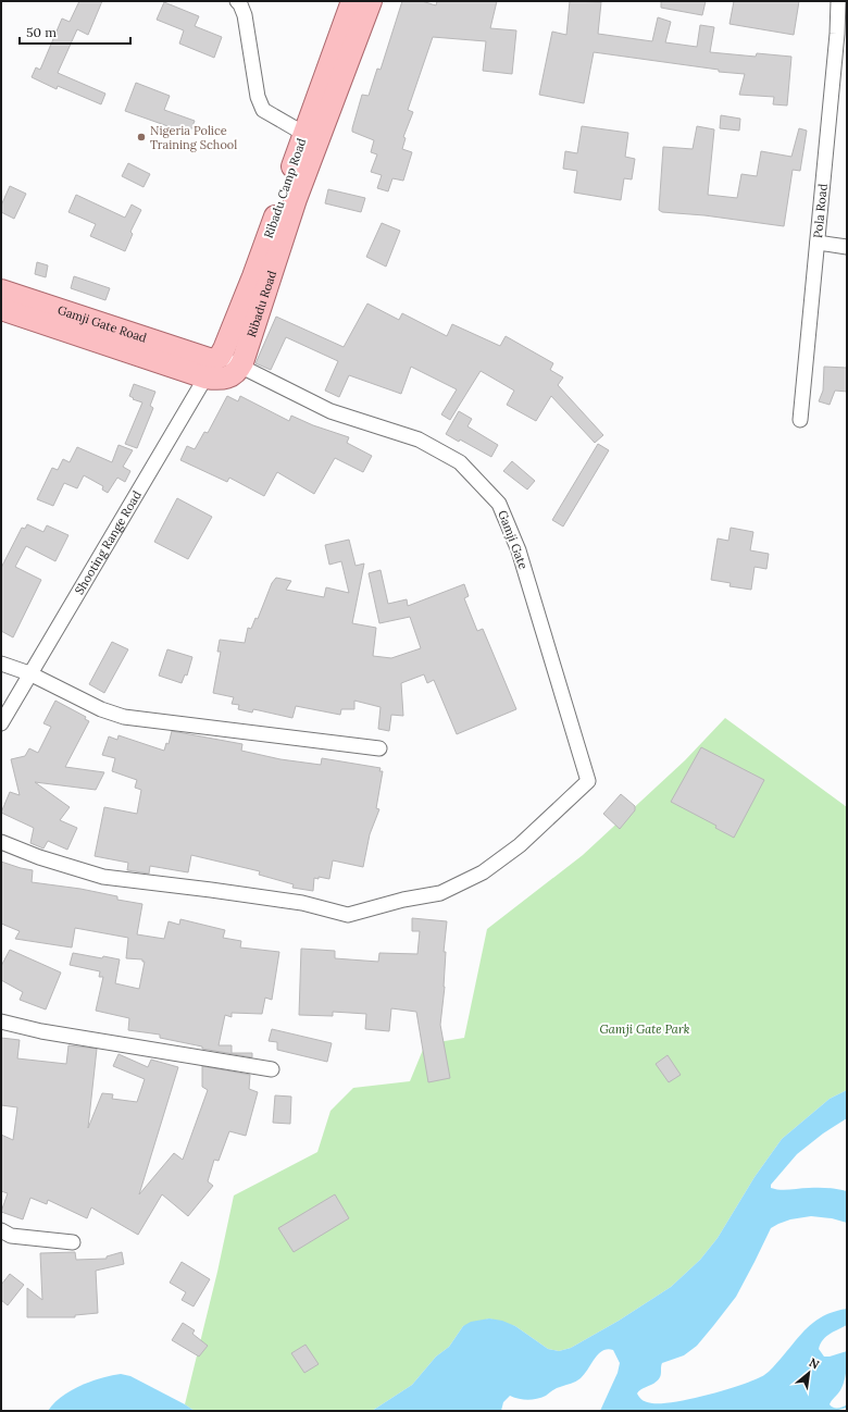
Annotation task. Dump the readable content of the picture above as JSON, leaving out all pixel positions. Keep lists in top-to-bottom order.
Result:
{
  "streets": {
    "main road": ["Ribadu Camp Road", "Ribadu Road", "Gamji Gate Road"],
    "street": ["Pola Road", "Gamji Gate", "Shooting Range Road"]
  },
  "crossings": [
    ["Ribadu Camp Road", "Gamji Gate Road"],
    ["Ribadu Camp Road", "Shooting Range Road"],
    ["Ribadu Road", "Gamji Gate"],
    ["Gamji Gate Road", "Shooting Range Road"]
  ],
  "parks": ["Gamji Gate Park"],
  "places": ["Nigeria Police Training School"],
  "scale_bar": "50 m",
  "north": "top right"
}
